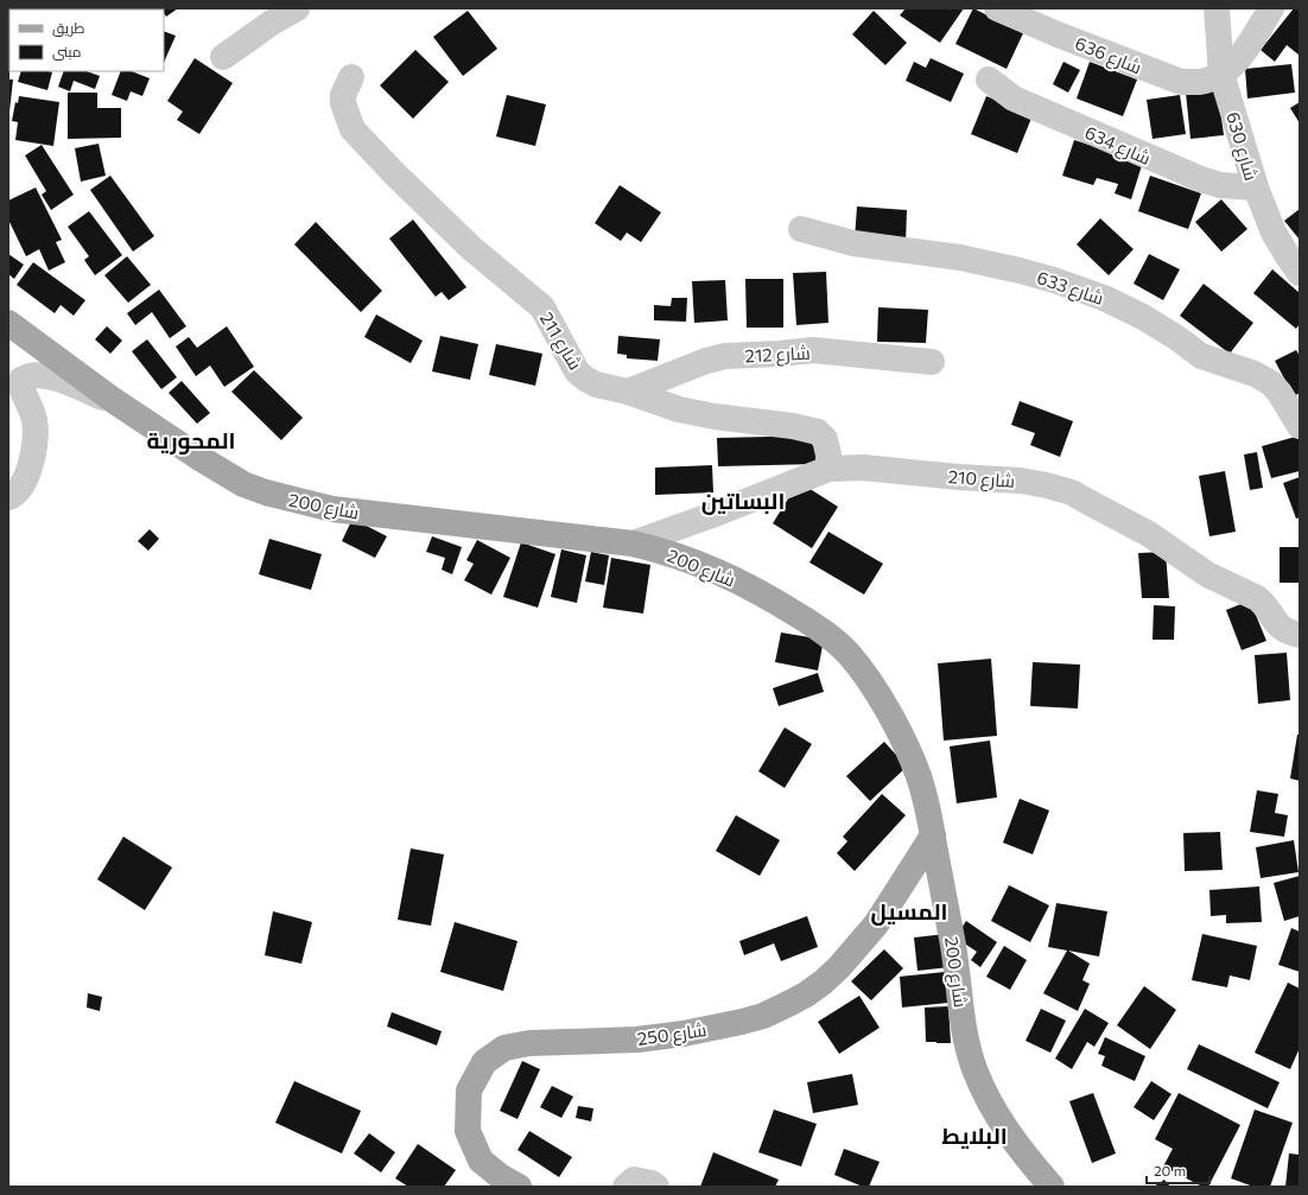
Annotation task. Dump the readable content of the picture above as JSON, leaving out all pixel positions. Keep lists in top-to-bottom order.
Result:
{
  "streets": {
    "main road": ["شارع 200", "شارع 250"],
    "street": [
      "شارع 636",
      "شارع 634",
      "شارع 630",
      "شارع 633",
      "شارع 211",
      "شارع 212",
      "شارع 210"
    ]
  },
  "crossings": [
    ["شارع 636", "شارع 630"],
    ["شارع 634", "شارع 630"],
    ["شارع 211", "شارع 212"],
    ["شارع 211", "شارع 210"],
    ["شارع 210", "شارع 200"],
    ["شارع 200", "شارع 250"]
  ],
  "districts": [
    "المحورية",
    "البساتين",
    "المسيل",
    "البلايط"
  ],
  "legend": ["طريق", "مبنى"],
  "scale_bar": "20 m"
}
